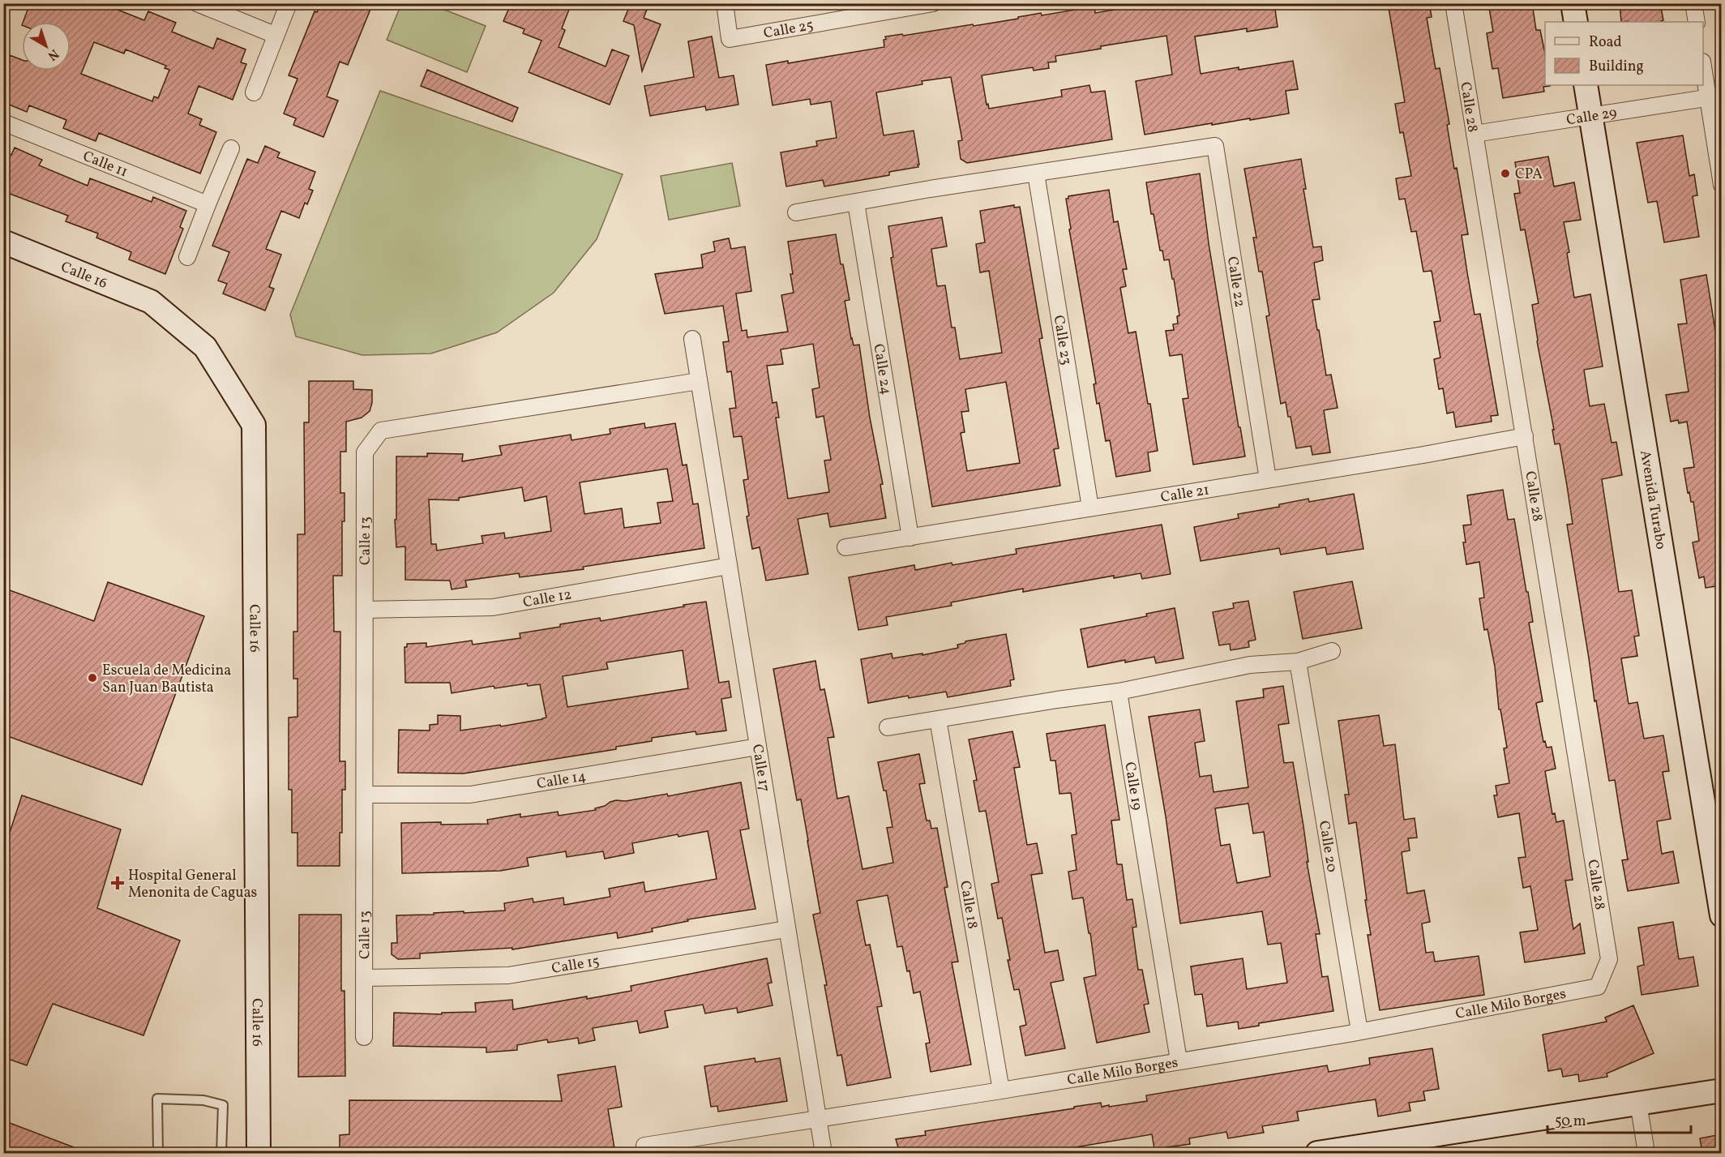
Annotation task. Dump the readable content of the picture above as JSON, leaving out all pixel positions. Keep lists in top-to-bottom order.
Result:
{
  "streets": {
    "street": [
      "Calle 25",
      "Calle 28",
      "Calle 29",
      "Calle 11",
      "Calle 16",
      "Calle 22",
      "Calle 23",
      "Calle 24",
      "Calle 21",
      "Avenida Turabo",
      "Calle 13",
      "Calle 12",
      "Calle 17",
      "Calle 14",
      "Calle 19",
      "Calle 20",
      "Calle 18",
      "Calle 15",
      "Calle Milo Borges"
    ]
  },
  "crossings": [
    ["Calle 28", "Calle 29"],
    ["Calle 28", "Calle 21"],
    ["Calle 28", "Calle Milo Borges"],
    ["Calle 29", "Avenida Turabo"],
    ["Calle 22", "Calle 23"],
    ["Calle 22", "Calle 21"],
    ["Calle 23", "Calle 21"],
    ["Calle 24", "Calle 21"],
    ["Calle 13", "Calle 12"],
    ["Calle 13", "Calle 17"],
    ["Calle 13", "Calle 14"],
    ["Calle 13", "Calle 15"],
    ["Calle 12", "Calle 17"],
    ["Calle 17", "Calle 14"],
    ["Calle 17", "Calle 15"],
    ["Calle 17", "Calle Milo Borges"],
    ["Calle 19", "Calle Milo Borges"],
    ["Calle 20", "Calle Milo Borges"],
    ["Calle 18", "Calle Milo Borges"]
  ],
  "places": {
    "other": ["CPA", "Escuela de Medicina San Juan Bautista"],
    "health": ["Hospital General Menonita de Caguas"]
  },
  "legend": ["Road", "Building"],
  "scale_bar": "50 m",
  "north": "bottom right"
}
